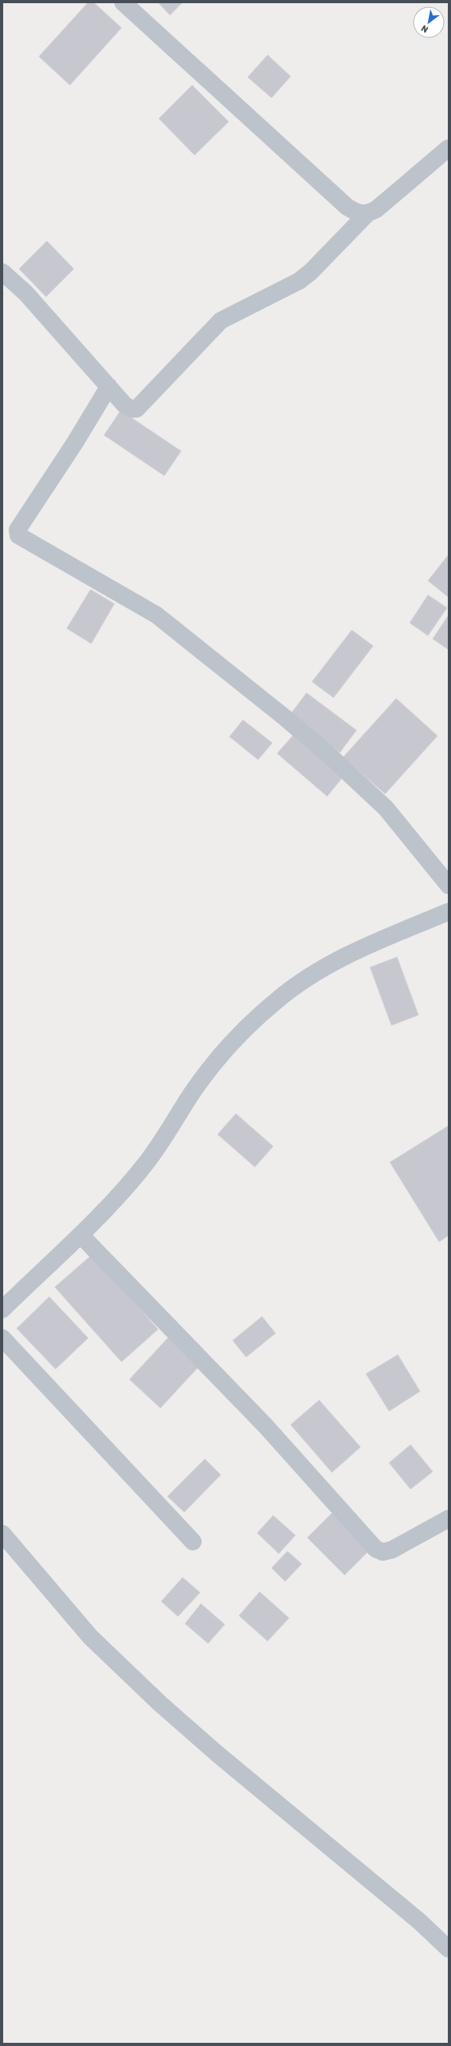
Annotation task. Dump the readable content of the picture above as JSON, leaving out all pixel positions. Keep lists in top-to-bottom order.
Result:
{
  "north": "bottom left"
}
